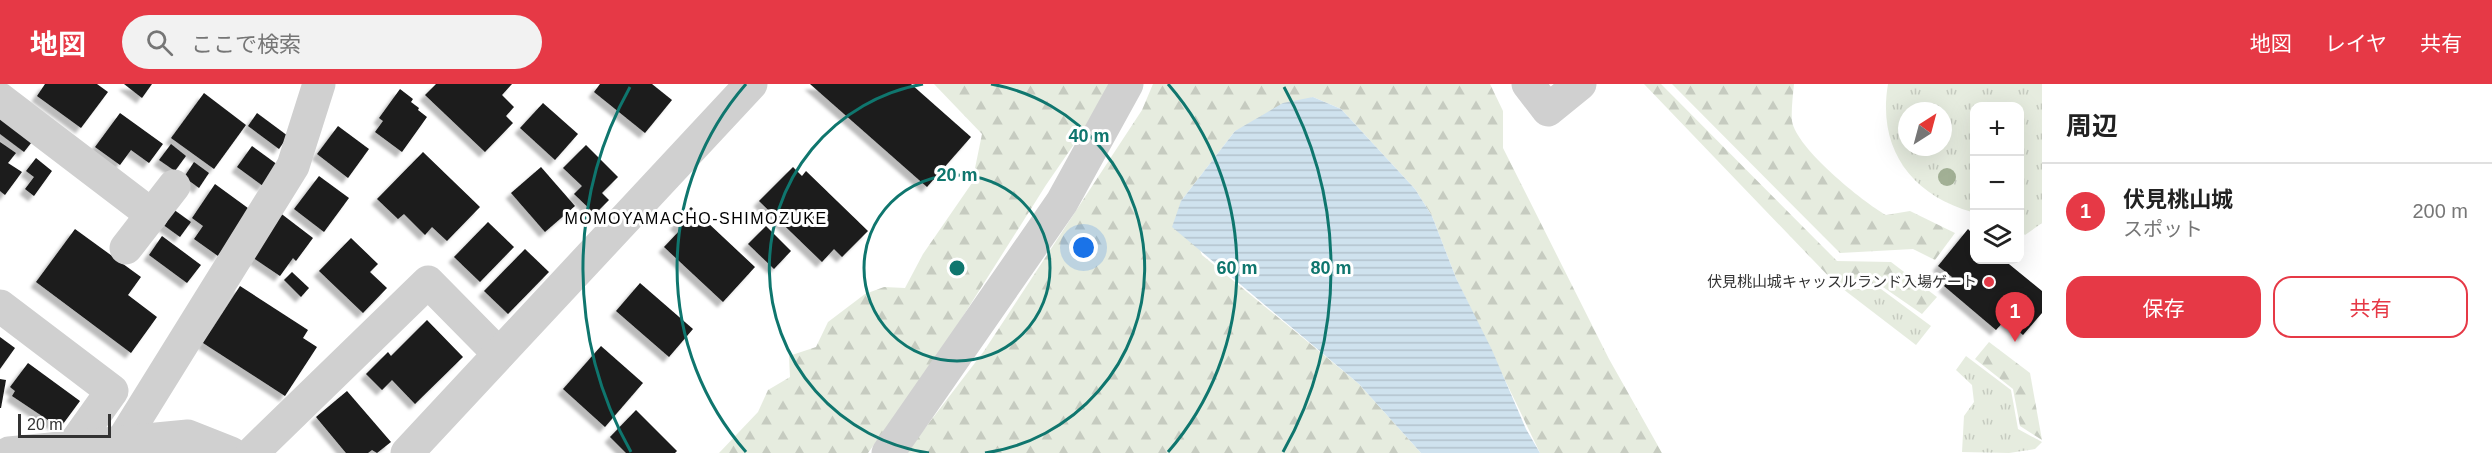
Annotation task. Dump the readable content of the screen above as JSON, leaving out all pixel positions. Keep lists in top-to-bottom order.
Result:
{
  "districts": ["MOMOYAMACHO-SHIMOZUKE"],
  "places": ["伏見桃山城キャッスルランド入場ゲート"],
  "scale_bar": "20 m",
  "north": "top right",
  "page": {
    "header": "地図",
    "search": "ここで検索",
    "nav": ["地図", "レイヤ", "共有"],
    "heading": "周辺",
    "map_buttons": ["+", "−"],
    "list": [
      {
        "mark": "1",
        "name": "伏見桃山城",
        "note": "スポット",
        "value": "200 m"
      }
    ],
    "buttons": ["保存", "共有"],
    "pins": "1",
    "scale": "20 m"
  },
  "rings": [
    "40 m",
    "20 m",
    "60 m",
    "80 m"
  ]
}
